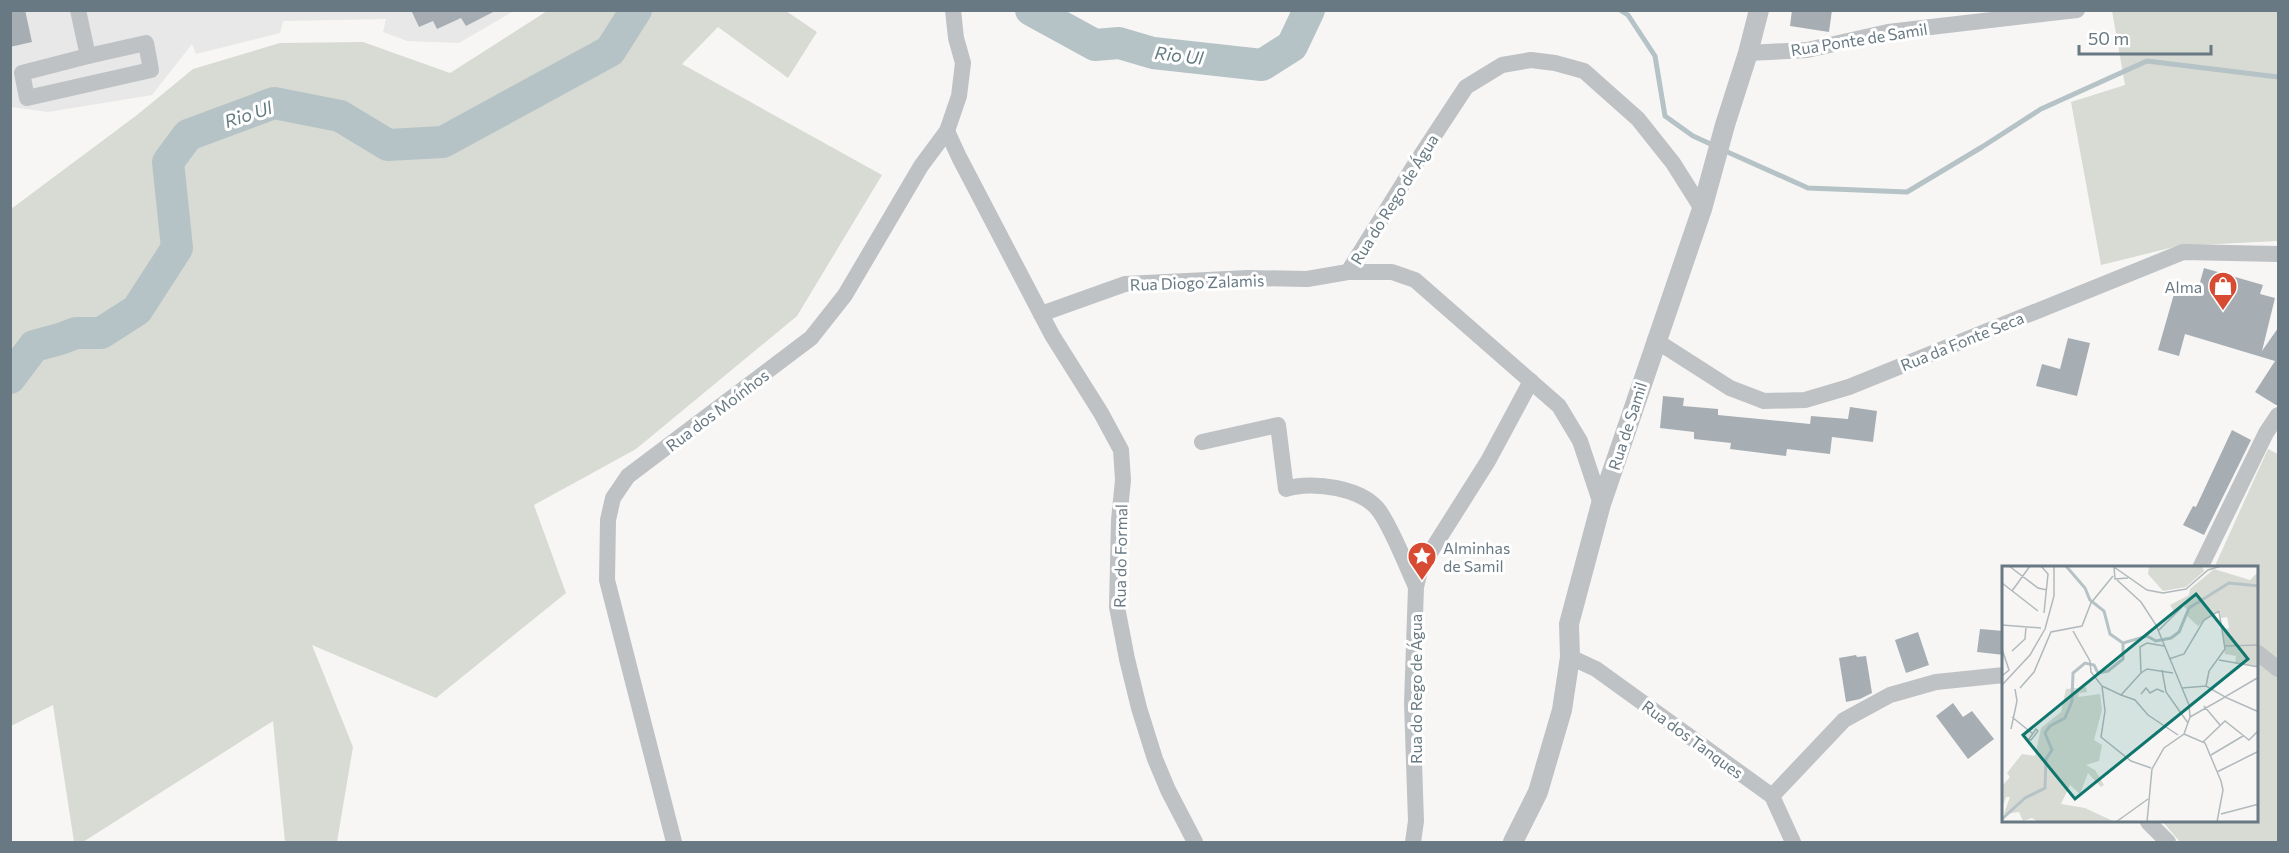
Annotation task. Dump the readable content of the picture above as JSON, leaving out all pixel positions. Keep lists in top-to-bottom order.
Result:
{
  "streets": {
    "street": [
      "Rua Ponte de Samil",
      "Rua do Rego de Água",
      "Rua Diogo Zalamis",
      "Rua da Fonte Seca",
      "Rua dos Moínhos",
      "Rua de Samil",
      "Rua do Formal",
      "Rua dos Tanques"
    ]
  },
  "crossings": [
    ["Rua Ponte de Samil", "Rua de Samil"],
    ["Rua do Rego de Água", "Rua Diogo Zalamis"],
    ["Rua do Rego de Água", "Rua de Samil"],
    ["Rua Diogo Zalamis", "Rua do Formal"],
    ["Rua da Fonte Seca", "Rua de Samil"],
    ["Rua de Samil", "Rua dos Tanques"]
  ],
  "water": ["Rio Ul"],
  "places": {
    "shop": ["Alma"],
    "place": ["Alminhas de Samil"]
  },
  "scale_bar": "50 m"
}
